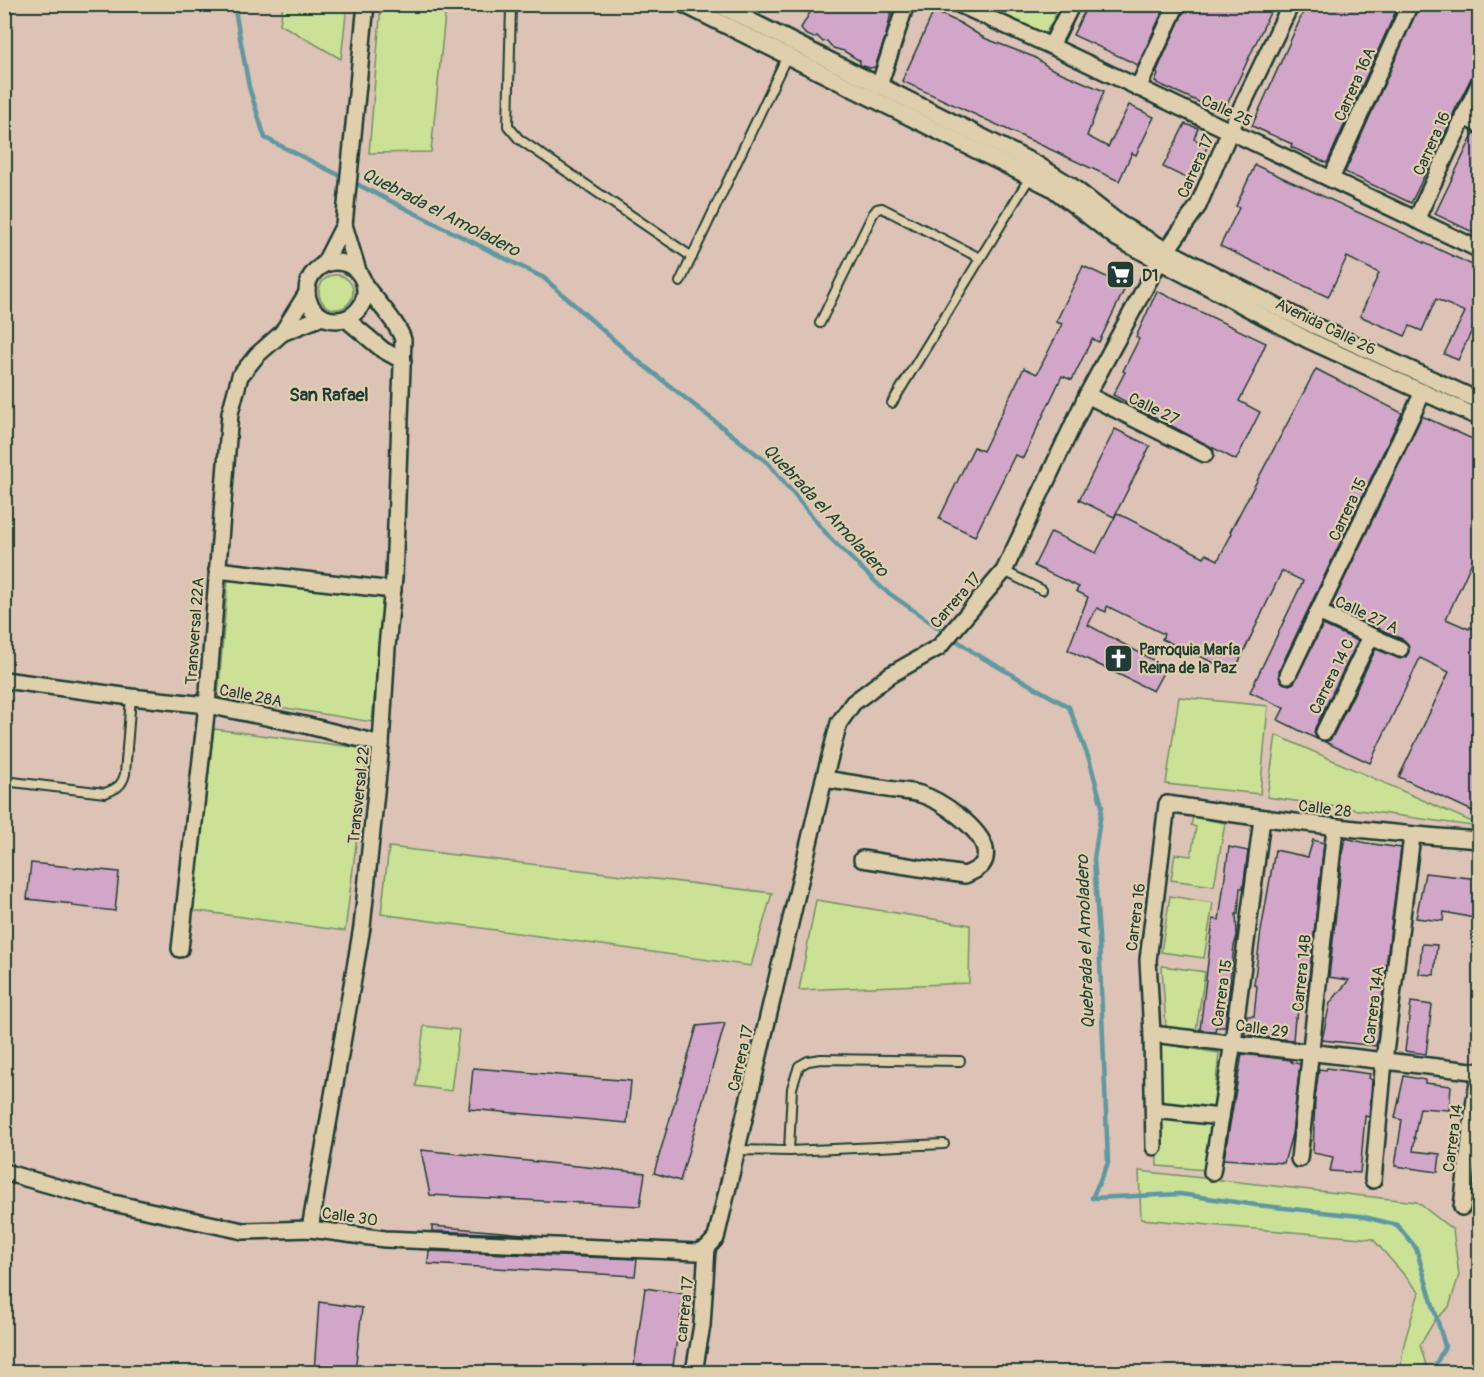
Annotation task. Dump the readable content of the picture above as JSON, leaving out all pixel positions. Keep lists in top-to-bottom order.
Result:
{
  "streets": {
    "street": [
      "Carrera 16A",
      "Calle 25",
      "Carrera 16",
      "Carrera 17",
      "Avenida Calle 26",
      "Calle 27",
      "Carrera 15",
      "Calle 27 A",
      "Transversal 22A",
      "Carrera 14 C",
      "Calle 28A",
      "Transversal 22",
      "Calle 28",
      "Carrera 14B",
      "Carrera 14A",
      "Calle 29",
      "Carrera 14",
      "Calle 30",
      "carrera 17"
    ]
  },
  "crossings": [
    ["Carrera 16A", "Calle 25"],
    ["Calle 25", "Carrera 16"],
    ["Calle 25", "Carrera 17"],
    ["Carrera 16", "Calle 28"],
    ["Carrera 16", "Calle 29"],
    ["Carrera 17", "Avenida Calle 26"],
    ["Carrera 17", "Calle 27"],
    ["Carrera 17", "Calle 30"],
    ["Carrera 17", "carrera 17"],
    ["Avenida Calle 26", "Carrera 15"],
    ["Carrera 15", "Calle 27 A"],
    ["Carrera 15", "Calle 28"],
    ["Carrera 15", "Calle 29"],
    ["Calle 27 A", "Carrera 14 C"],
    ["Transversal 22A", "Calle 28A"],
    ["Calle 28A", "Transversal 22"],
    ["Transversal 22", "Calle 30"],
    ["Calle 28", "Carrera 14B"],
    ["Calle 28", "Carrera 14A"],
    ["Carrera 14B", "Calle 29"],
    ["Carrera 14A", "Calle 29"],
    ["Calle 29", "Carrera 14"],
    ["Calle 30", "carrera 17"]
  ],
  "districts": ["San Rafael"],
  "water": ["Quebrada el Amoladero"],
  "places": {
    "supermarket": ["D1"],
    "church": ["Parroquia María Reina de la Paz"]
  }
}
